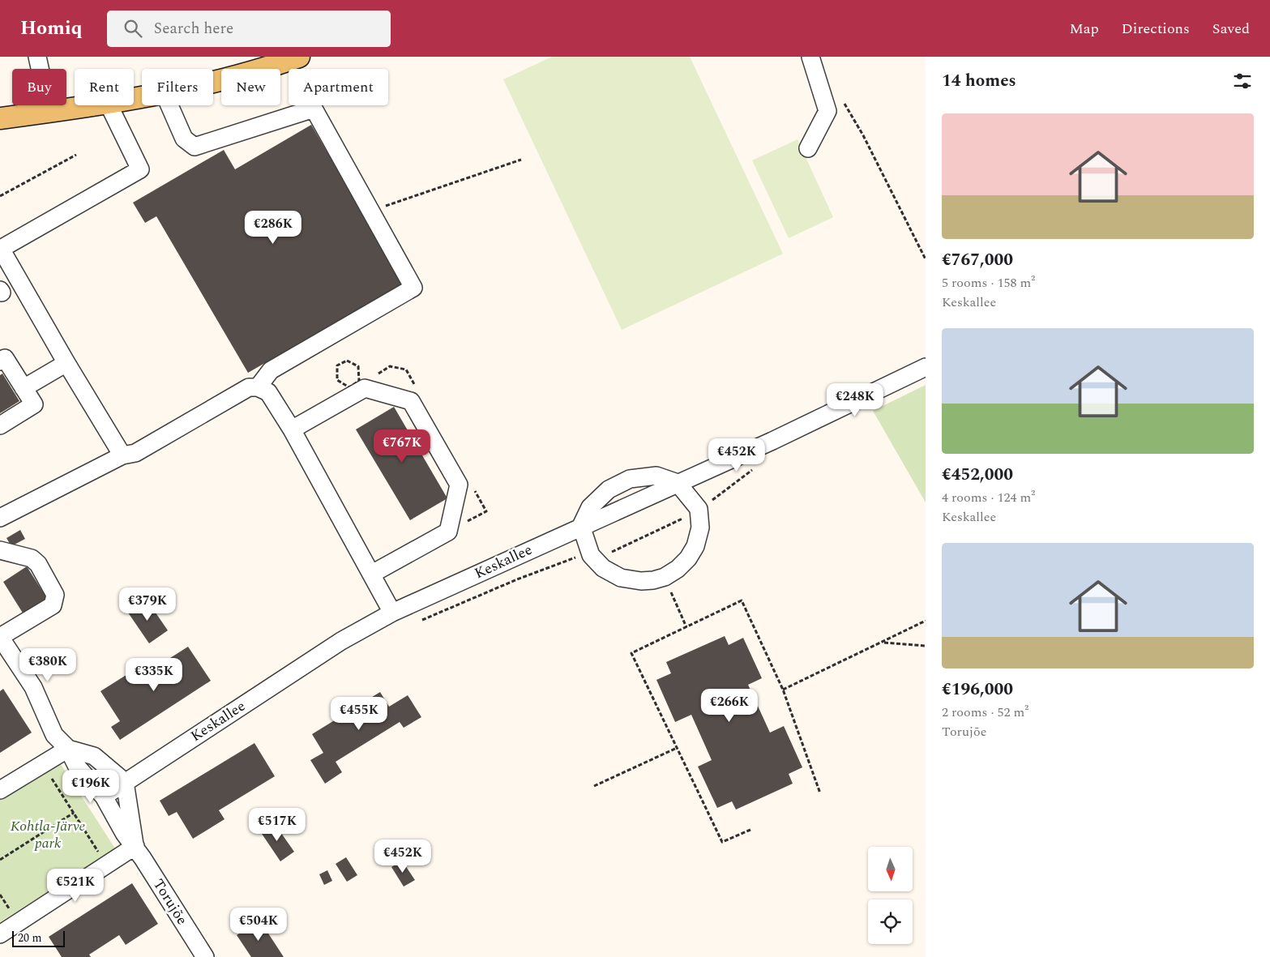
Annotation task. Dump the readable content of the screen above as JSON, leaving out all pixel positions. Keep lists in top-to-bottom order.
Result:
{
  "streets": {
    "street": ["Keskallee", "Torujõe"]
  },
  "crossings": [
    ["Keskallee", "Torujõe"]
  ],
  "parks": ["Kohtla-Järve park"],
  "scale_bar": "20 m",
  "north": "bottom",
  "page": {
    "header": "Homiq",
    "search": "Search here",
    "nav": ["Map", "Directions", "Saved"],
    "heading": "14 homes",
    "chip": [
      "Buy",
      "Rent",
      "Filters",
      "New",
      "Apartment"
    ],
    "list": [
      {
        "name": "€767,000",
        "note": "5 rooms · 158 m² · Keskallee"
      },
      {
        "name": "€452,000",
        "note": "4 rooms · 124 m² · Keskallee"
      },
      {
        "name": "€196,000",
        "note": "2 rooms · 52 m² · Torujõe"
      }
    ],
    "price": [
      "€286K",
      "€248K",
      "€767K",
      "€452K",
      "€379K",
      "€380K",
      "€335K",
      "€266K",
      "€455K",
      "€196K",
      "€517K",
      "€452K",
      "€521K",
      "€504K"
    ],
    "scale": "20 m"
  }
}
